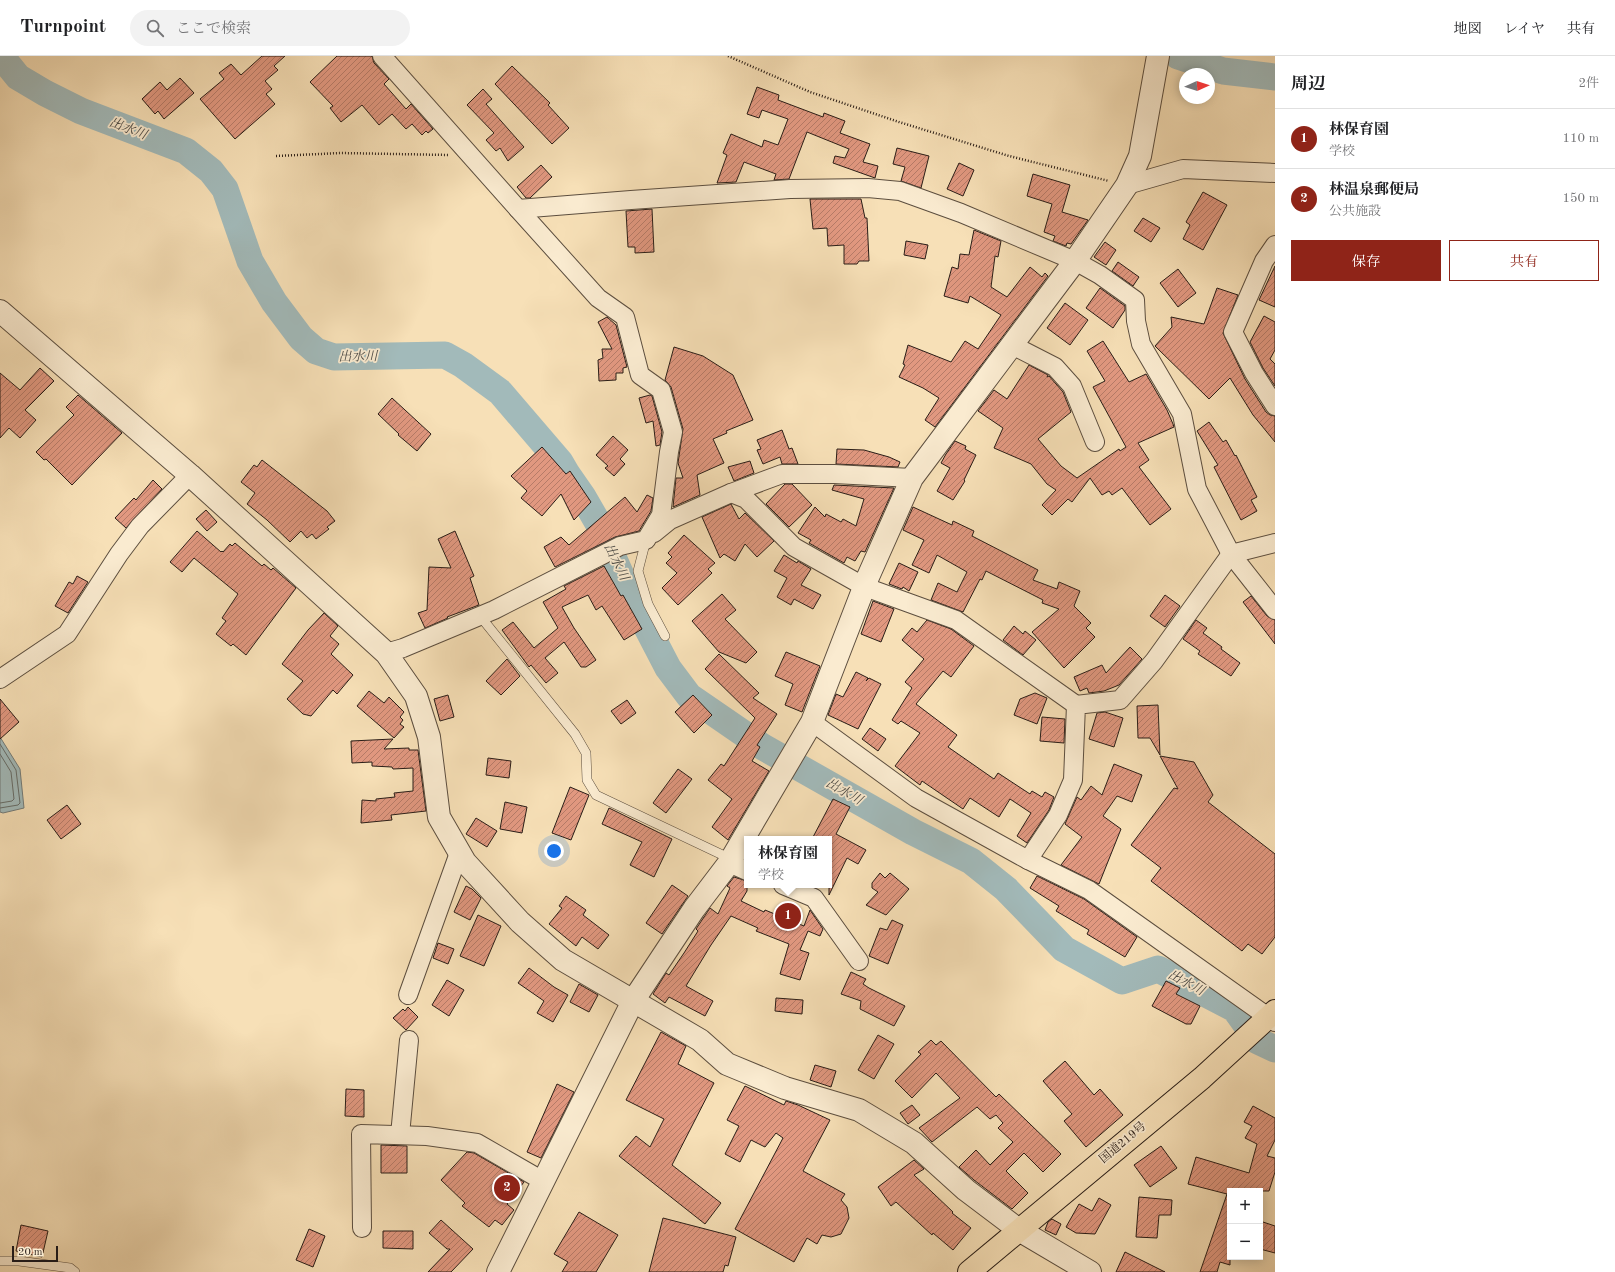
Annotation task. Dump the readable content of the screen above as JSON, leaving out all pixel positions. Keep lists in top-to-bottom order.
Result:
{
  "streets": {
    "highway": ["国道219号"]
  },
  "water": ["出水川"],
  "scale_bar": "20 m",
  "north": "right",
  "page": {
    "header": "Turnpoint",
    "search": "ここで検索",
    "nav": ["地図", "レイヤ", "共有"],
    "heading": ["周辺", "2件"],
    "list": [
      {
        "mark": "1",
        "name": "林保育園",
        "note": "学校",
        "value": "110 m"
      },
      {
        "mark": "2",
        "name": "林温泉郵便局",
        "note": "公共施設",
        "value": "150 m"
      }
    ],
    "buttons": ["保存", "共有"],
    "popup": ["林保育園", "学校"],
    "pins": ["1", "2"],
    "map_buttons": ["+", "−"],
    "scale": "20 m"
  }
}
